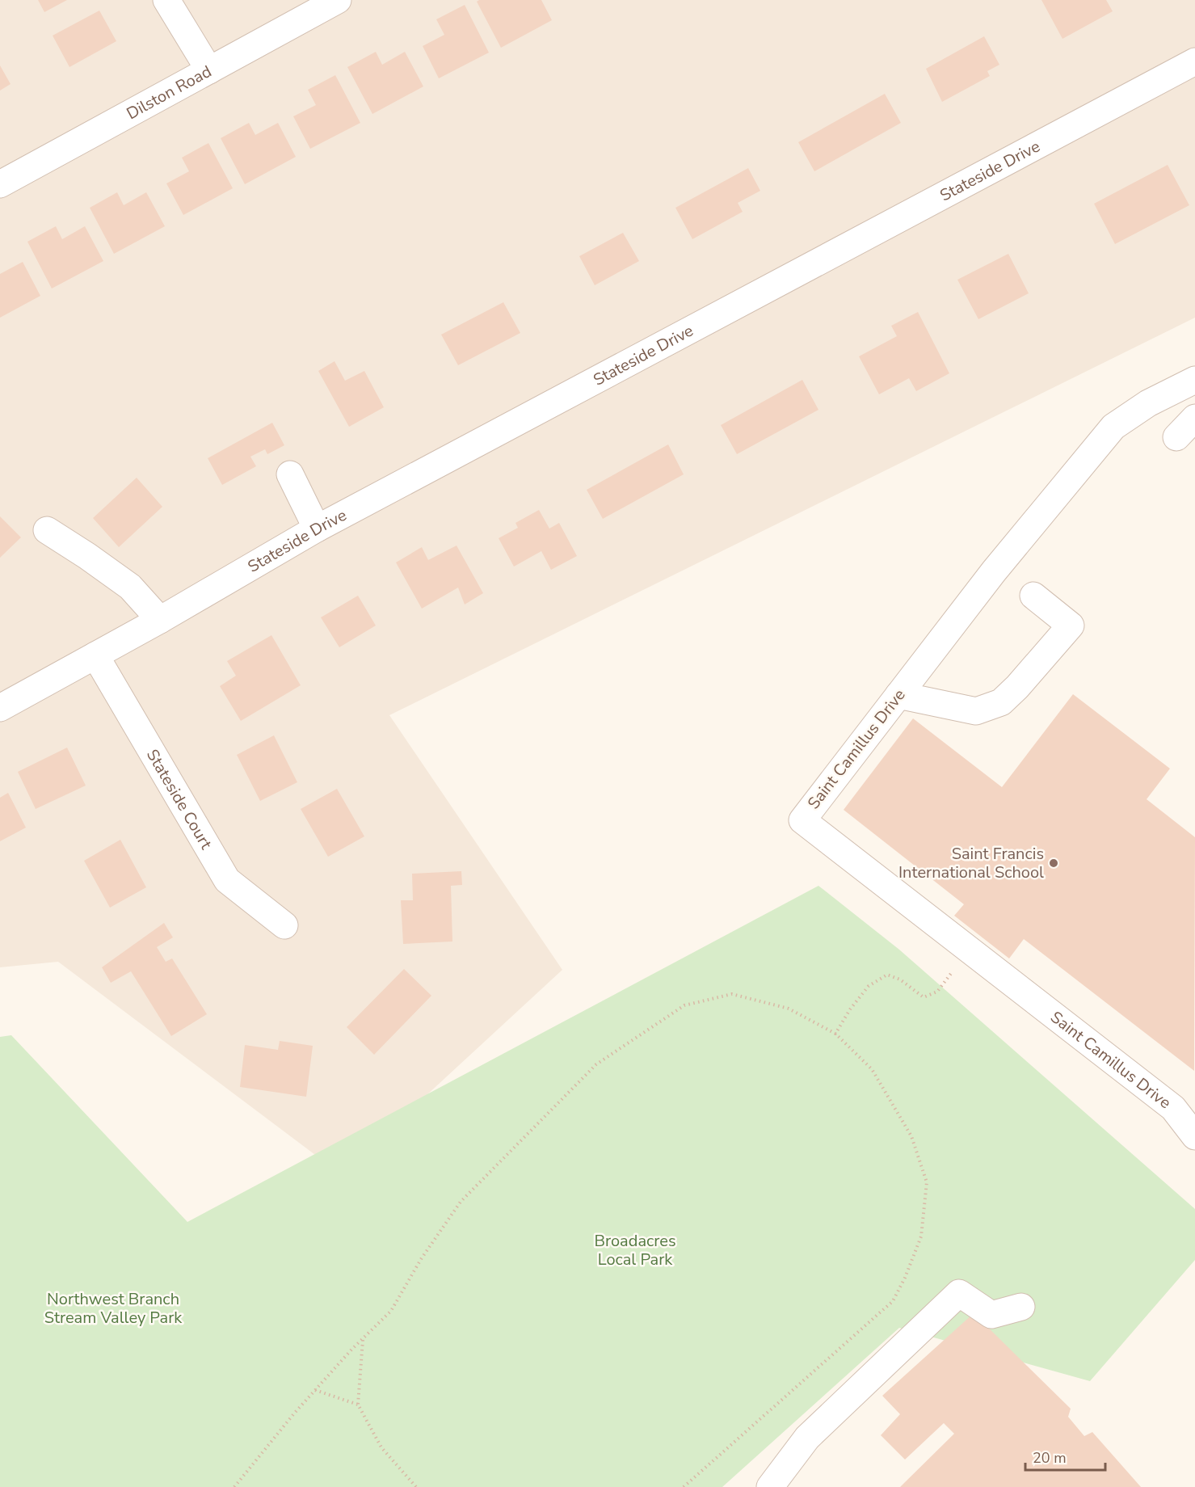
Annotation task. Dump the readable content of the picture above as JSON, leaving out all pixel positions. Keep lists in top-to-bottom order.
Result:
{
  "streets": {
    "street": [
      "Dilston Road",
      "Stateside Drive",
      "Saint Camillus Drive",
      "Stateside Court"
    ]
  },
  "crossings": [
    ["Stateside Drive", "Stateside Court"]
  ],
  "parks": ["Broadacres Local Park", "Northwest Branch Stream Valley Park"],
  "places": ["Saint Francis International School"],
  "scale_bar": "20 m"
}
